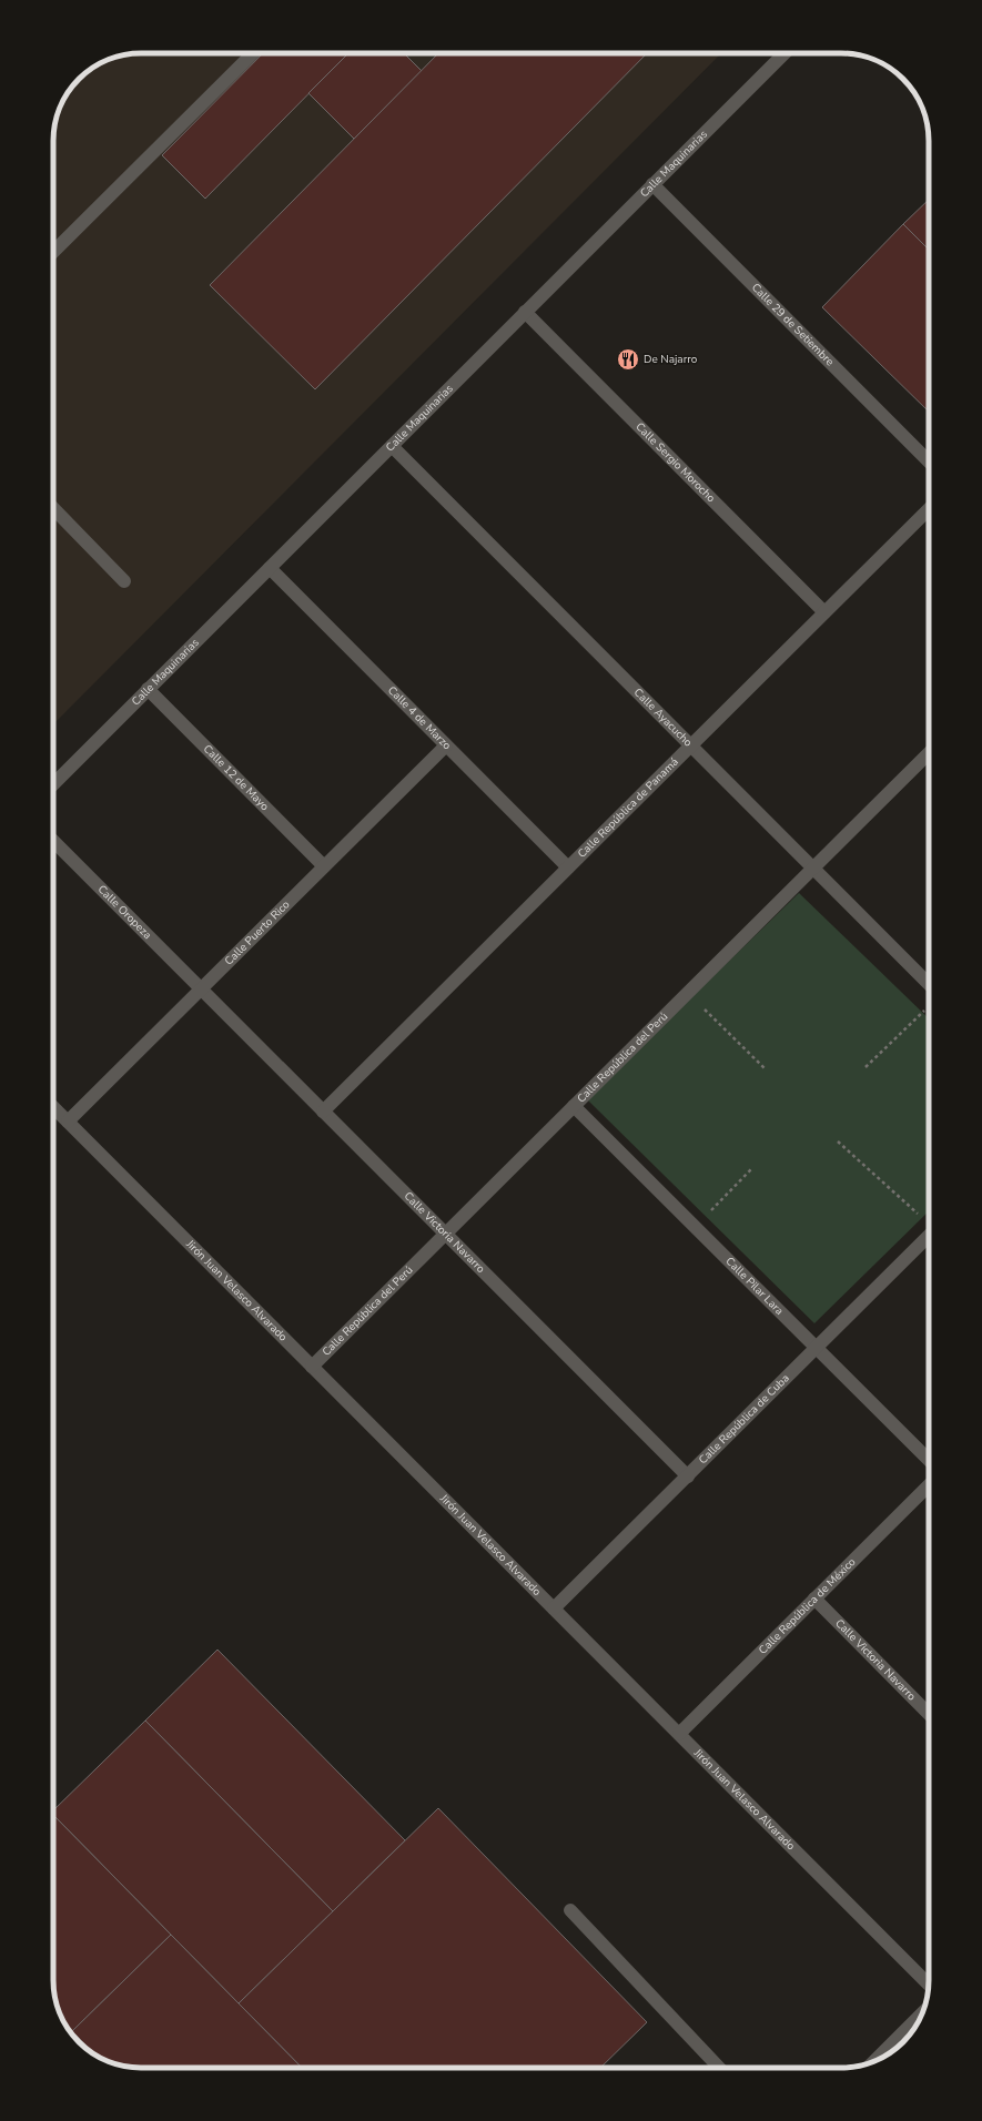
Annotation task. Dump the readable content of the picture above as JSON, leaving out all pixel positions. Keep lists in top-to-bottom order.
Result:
{
  "streets": {
    "street": [
      "Calle Maquinarias",
      "Calle 29 de Setiembre",
      "Calle Sergio Morocho",
      "Calle 4 de Marzo",
      "Calle Ayacucho",
      "Calle 12 de Mayo",
      "Calle República de Panamá",
      "Calle Oropeza",
      "Calle Puerto Rico",
      "Calle República del Perú",
      "Calle Victoria Navarro",
      "Calle Pilar Lara",
      "Jirón Juan Velasco Alvarado",
      "Calle República de Cuba",
      "Calle República de México"
    ]
  },
  "crossings": [
    ["Calle Maquinarias", "Calle 29 de Setiembre"],
    ["Calle Maquinarias", "Calle Sergio Morocho"],
    ["Calle Maquinarias", "Calle 4 de Marzo"],
    ["Calle Maquinarias", "Calle Ayacucho"],
    ["Calle Maquinarias", "Calle 12 de Mayo"],
    ["Calle Sergio Morocho", "Calle República de Panamá"],
    ["Calle 4 de Marzo", "Calle República de Panamá"],
    ["Calle 4 de Marzo", "Calle Puerto Rico"],
    ["Calle Ayacucho", "Calle República de Panamá"],
    ["Calle Ayacucho", "Calle República del Perú"],
    ["Calle 12 de Mayo", "Calle Puerto Rico"],
    ["Calle República de Panamá", "Calle Victoria Navarro"],
    ["Calle Oropeza", "Calle Puerto Rico"],
    ["Calle Oropeza", "Calle Victoria Navarro"],
    ["Calle Puerto Rico", "Calle Victoria Navarro"],
    ["Calle Puerto Rico", "Jirón Juan Velasco Alvarado"],
    ["Calle República del Perú", "Calle Victoria Navarro"],
    ["Calle República del Perú", "Calle Pilar Lara"],
    ["Calle República del Perú", "Jirón Juan Velasco Alvarado"],
    ["Calle Victoria Navarro", "Calle República de Cuba"],
    ["Calle Victoria Navarro", "Calle República de México"],
    ["Calle Pilar Lara", "Calle República de Cuba"],
    ["Jirón Juan Velasco Alvarado", "Calle República de Cuba"],
    ["Jirón Juan Velasco Alvarado", "Calle República de México"]
  ],
  "places": {
    "restaurant": ["De Najarro"]
  }
}
